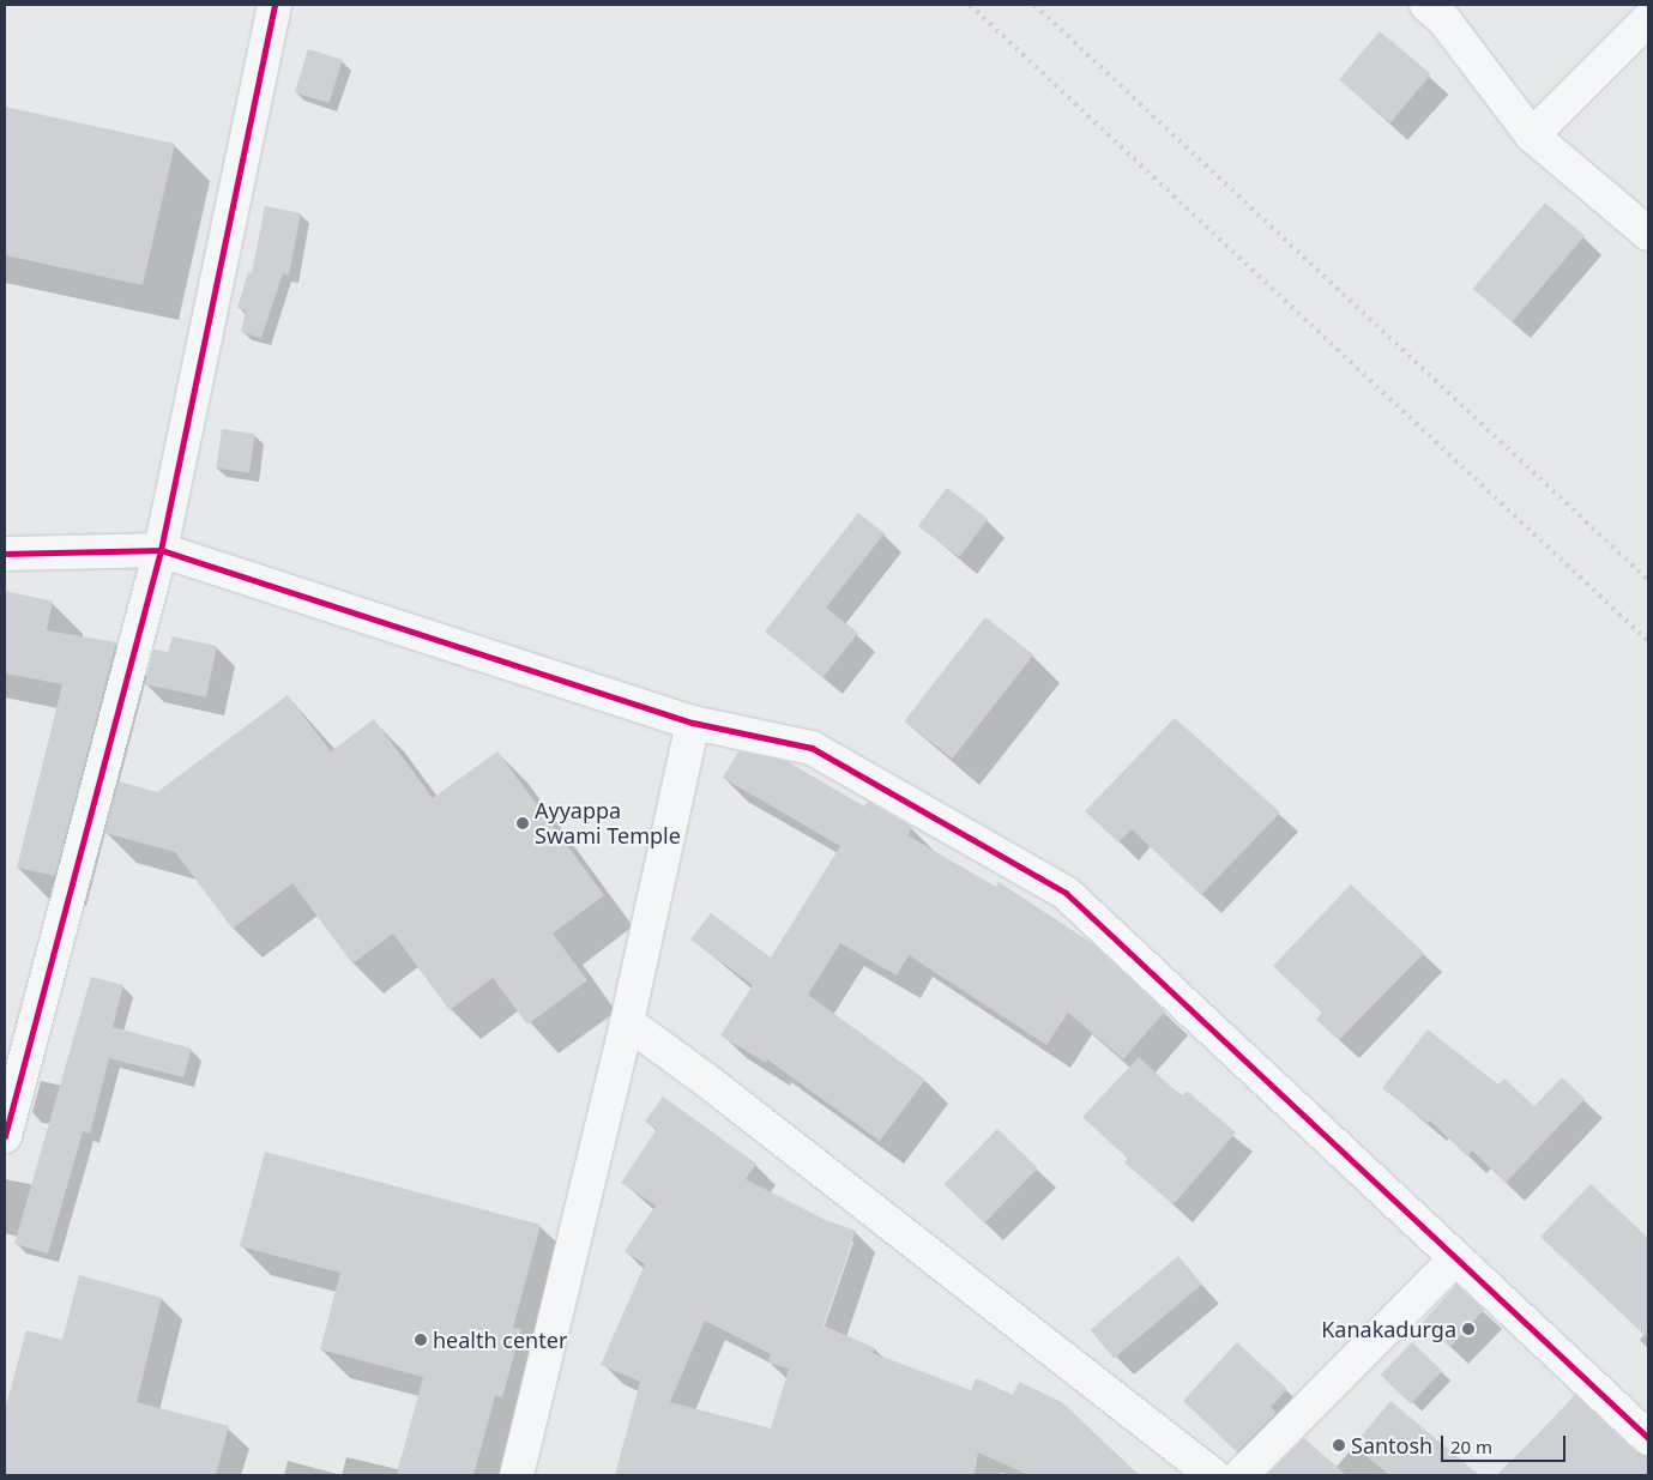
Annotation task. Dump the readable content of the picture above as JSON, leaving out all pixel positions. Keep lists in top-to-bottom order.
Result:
{
  "places": [
    "Ayyappa Swami Temple",
    "Kanakadurga",
    "health center",
    "Santosh"
  ],
  "scale_bar": "20 m"
}
